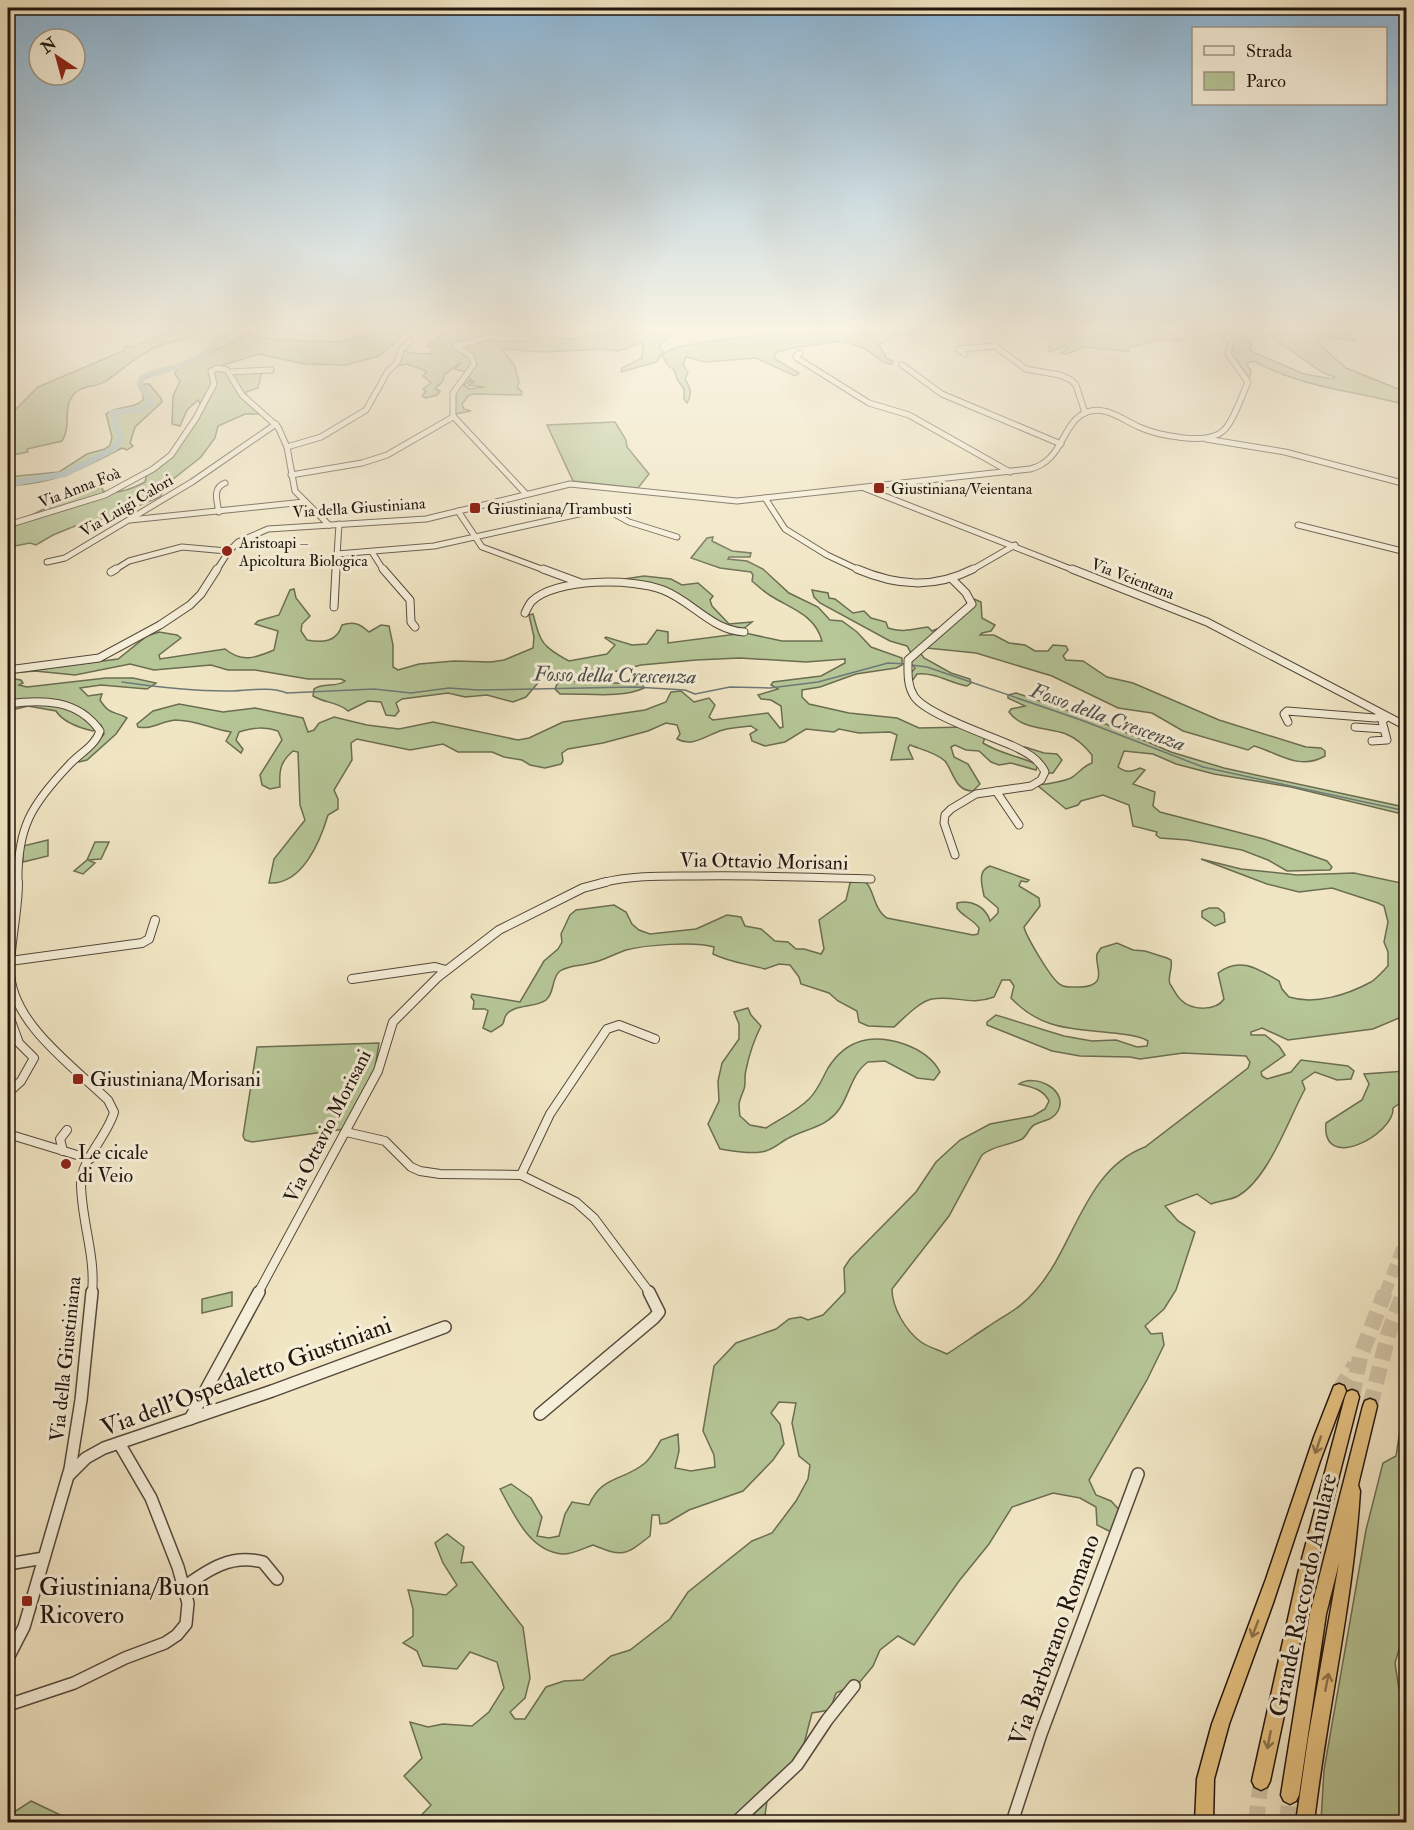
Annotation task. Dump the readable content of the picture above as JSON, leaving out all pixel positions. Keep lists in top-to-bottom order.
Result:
{
  "streets": {
    "highway": ["Grande Raccordo Anulare"],
    "street": [
      "Via Anna Foà",
      "Via Luigi Calori",
      "Via della Giustiniana",
      "Via Veientana",
      "Via Ottavio Morisani",
      "Via dell'Ospedaletto Giustiniani",
      "Via Barbarano Romano"
    ]
  },
  "crossings": [
    ["Via della Giustiniana", "Via Veientana"],
    ["Via della Giustiniana", "Via dell'Ospedaletto Giustiniani"],
    ["Via Ottavio Morisani", "Via dell'Ospedaletto Giustiniani"]
  ],
  "water": ["Fosso della Crescenza"],
  "places": {
    "transit": [
      "Giustiniana/Veientana",
      "Giustiniana/Trambusti",
      "Giustiniana/Morisani",
      "Giustiniana/Buon Ricovero"
    ],
    "other": ["Aristoapi – Apicoltura Biologica", "Le cicale di Veio"]
  },
  "legend": ["Strada", "Parco"],
  "north": "top left"
}
